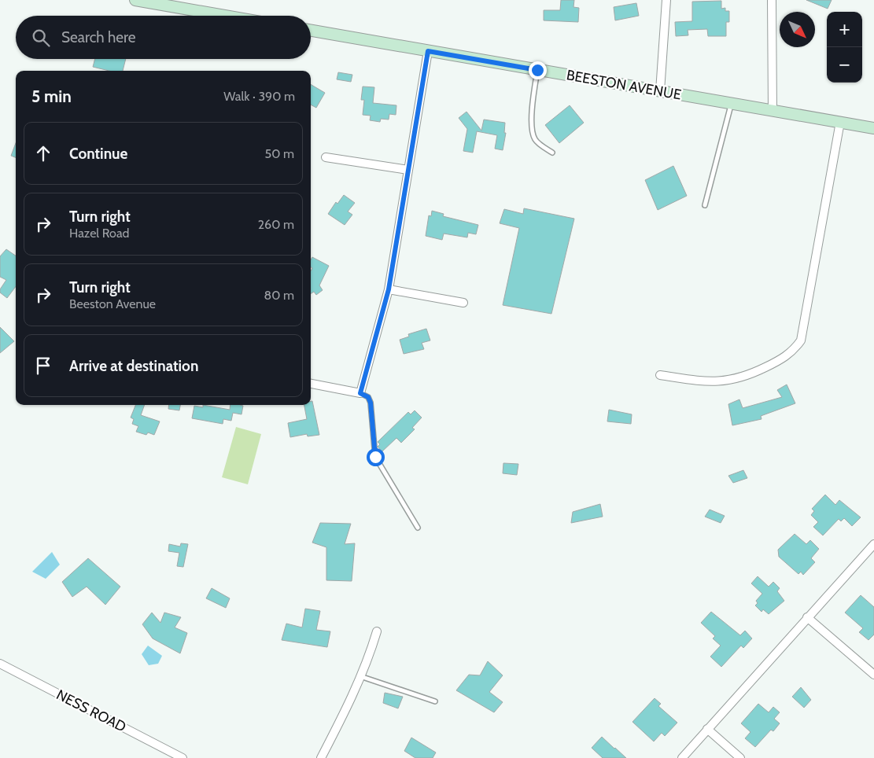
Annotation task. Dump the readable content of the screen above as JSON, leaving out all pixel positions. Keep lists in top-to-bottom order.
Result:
{
  "streets": {
    "street": ["BEESTON AVENUE", "NESS ROAD"]
  },
  "north": "bottom right",
  "page": {
    "map_buttons": ["+", "−"],
    "search": "Search here",
    "heading": ["5 min", "Walk · 390 m"],
    "list": [
      ["Continue", "50 m"],
      ["Turn right", "Hazel Road", "260 m"],
      ["Turn right", "Beeston Avenue", "80 m"],
      "Arrive at destination"
    ]
  }
}
